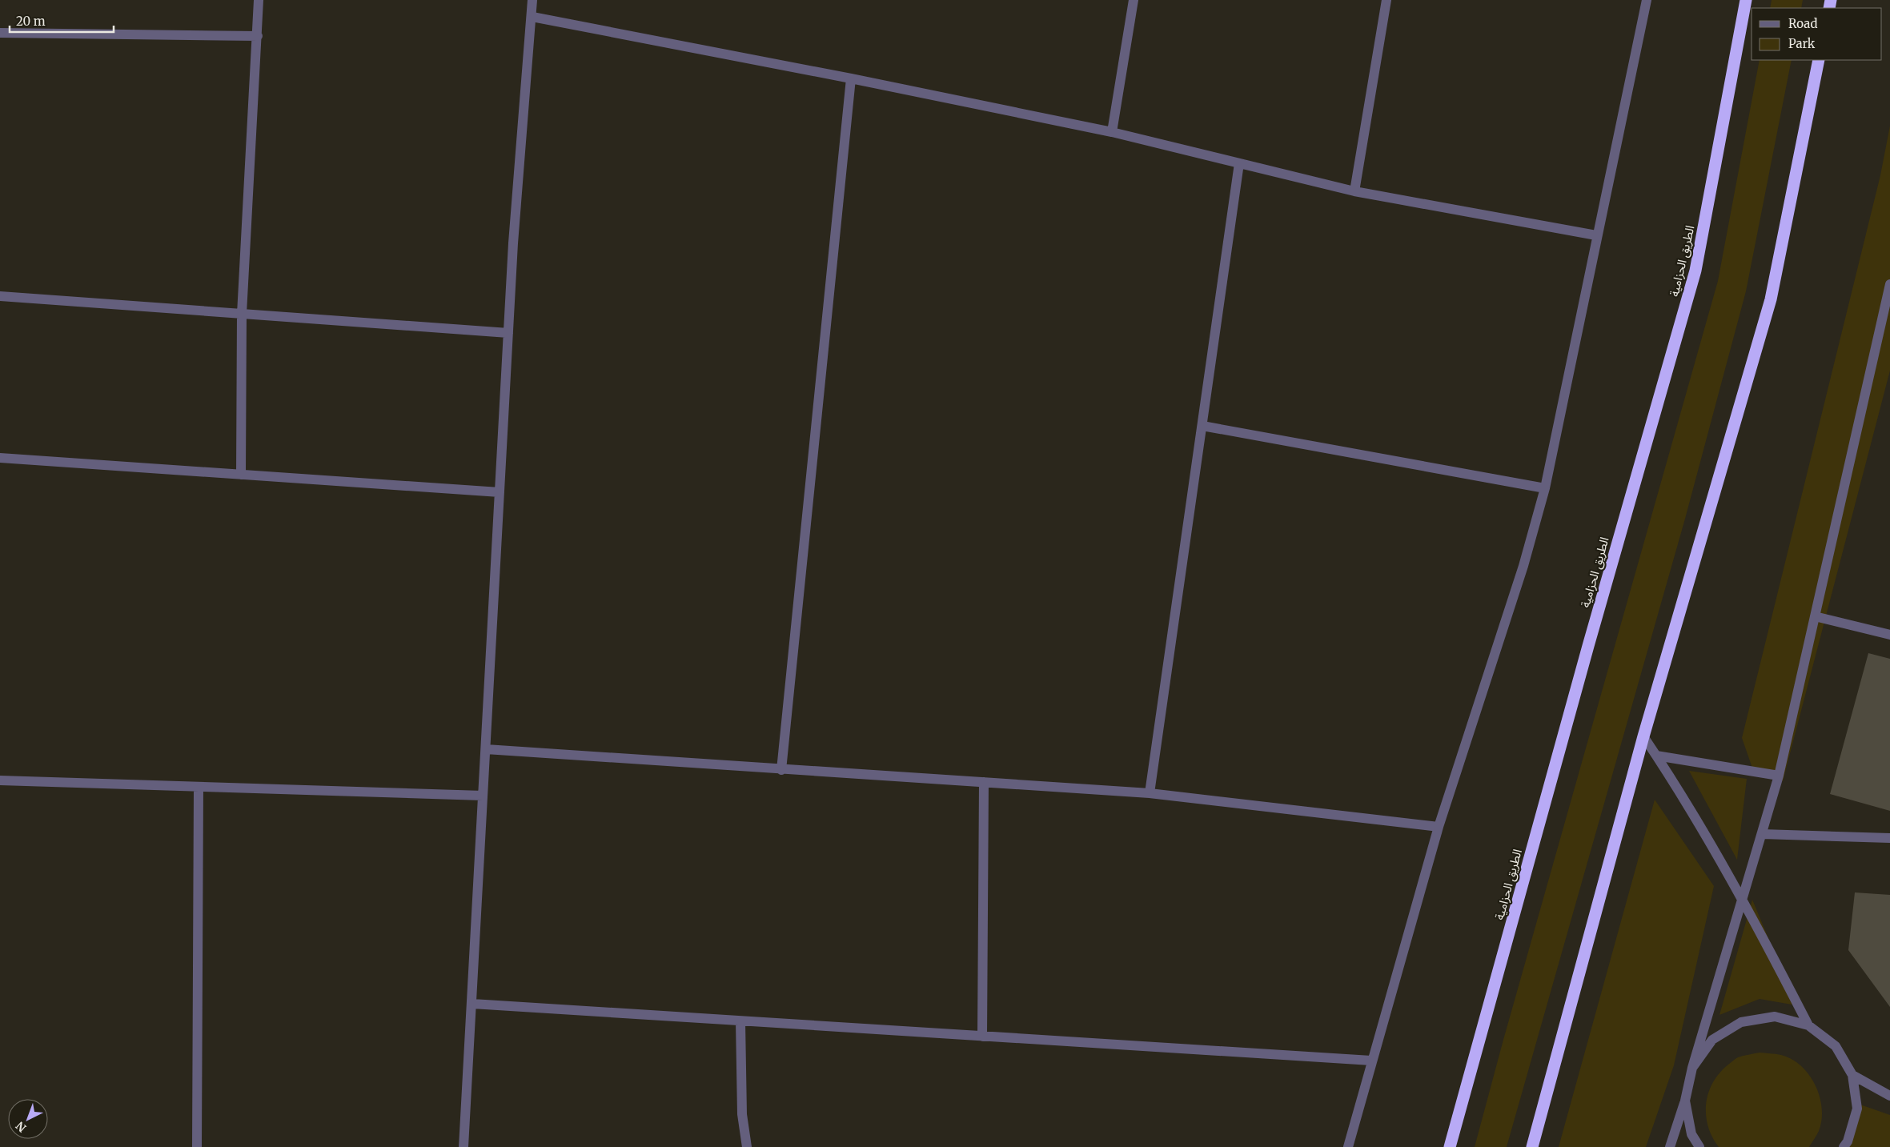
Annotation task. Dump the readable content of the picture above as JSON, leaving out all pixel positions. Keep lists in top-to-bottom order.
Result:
{
  "streets": {
    "highway": ["الطريق الحزامية"]
  },
  "legend": ["Road", "Park"],
  "scale_bar": "20 m",
  "north": "bottom left"
}
